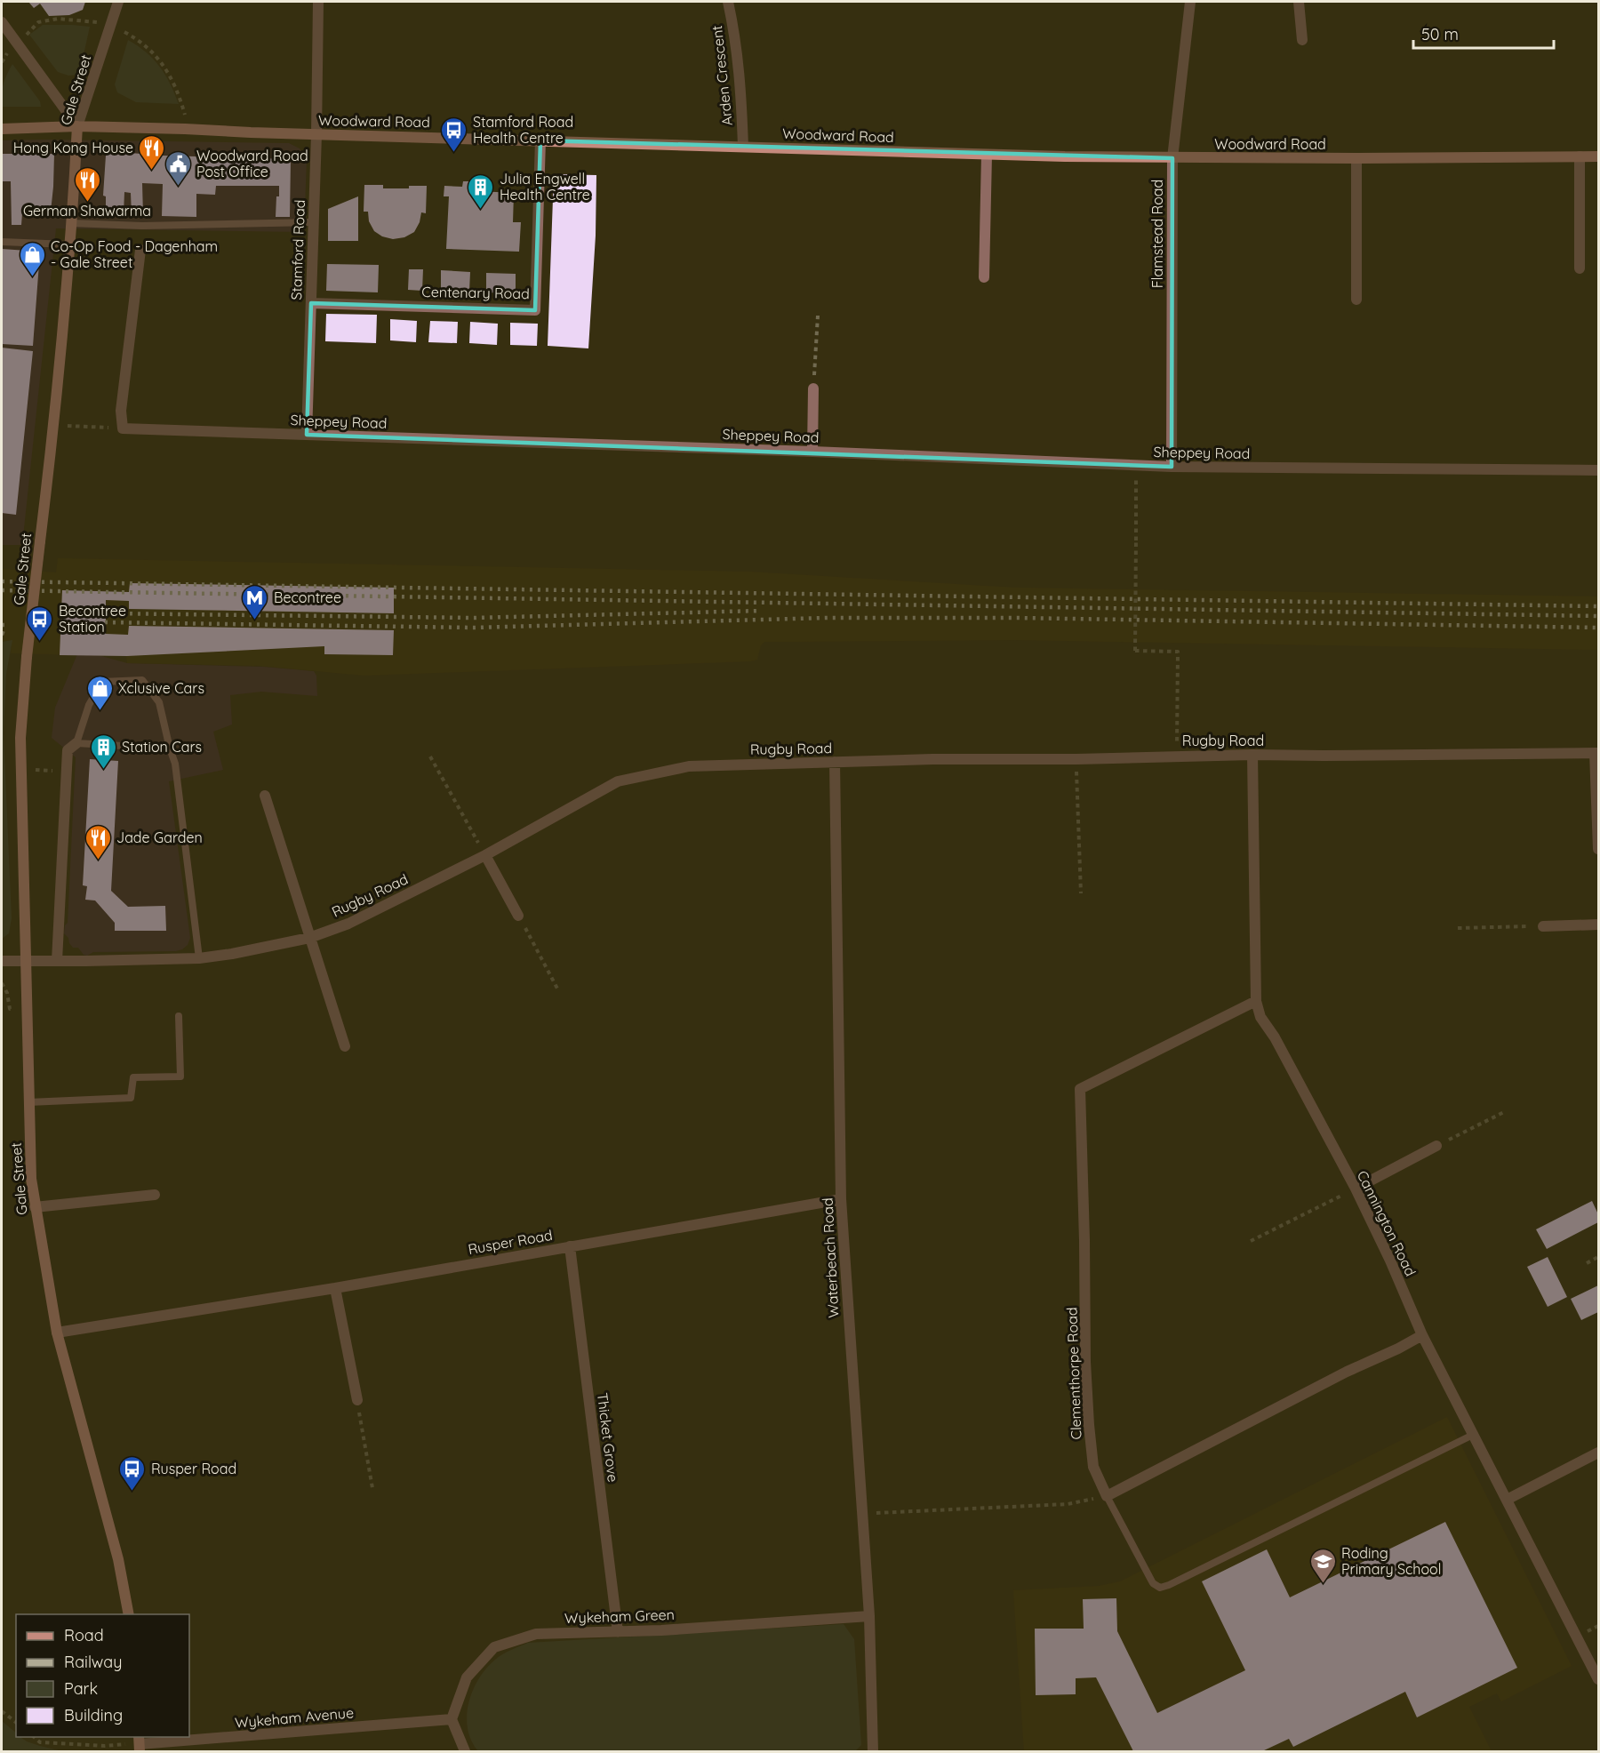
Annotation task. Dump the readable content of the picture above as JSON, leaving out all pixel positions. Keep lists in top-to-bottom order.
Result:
{
  "streets": {
    "street": [
      "Arden Crescent",
      "Gale Street",
      "Woodward Road",
      "Flamstead Road",
      "Stamford Road",
      "Centenary Road",
      "Sheppey Road",
      "Rugby Road",
      "Cannington Road",
      "Rusper Road",
      "Waterbeach Road",
      "Clementhorpe Road",
      "Thicket Grove",
      "Wykeham Green",
      "Wykeham Avenue"
    ]
  },
  "crossings": [
    ["Arden Crescent", "Woodward Road"],
    ["Gale Street", "Woodward Road"],
    ["Gale Street", "Rugby Road"],
    ["Gale Street", "Rusper Road"],
    ["Woodward Road", "Flamstead Road"],
    ["Woodward Road", "Stamford Road"],
    ["Woodward Road", "Centenary Road"],
    ["Flamstead Road", "Sheppey Road"],
    ["Stamford Road", "Centenary Road"],
    ["Stamford Road", "Sheppey Road"],
    ["Rugby Road", "Cannington Road"],
    ["Rugby Road", "Waterbeach Road"],
    ["Cannington Road", "Clementhorpe Road"],
    ["Rusper Road", "Waterbeach Road"],
    ["Rusper Road", "Thicket Grove"],
    ["Waterbeach Road", "Wykeham Green"],
    ["Thicket Grove", "Wykeham Green"],
    ["Wykeham Green", "Wykeham Avenue"]
  ],
  "places": {
    "bus stop": ["Stamford Road Health Centre", "Becontree Station", "Rusper Road"],
    "restaurant": ["Hong Kong House", "German Shawarma", "Jade Garden"],
    "public building": ["Woodward Road Post Office"],
    "building": ["Julia Engwell Health Centre", "Station Cars"],
    "shop": ["Co-Op Food - Dagenham - Gale Street", "Xclusive Cars"],
    "metro station": ["Becontree"],
    "school or university": ["Roding Primary School"]
  },
  "legend": [
    "Road",
    "Railway",
    "Park",
    "Building"
  ],
  "scale_bar": "50 m"
}
